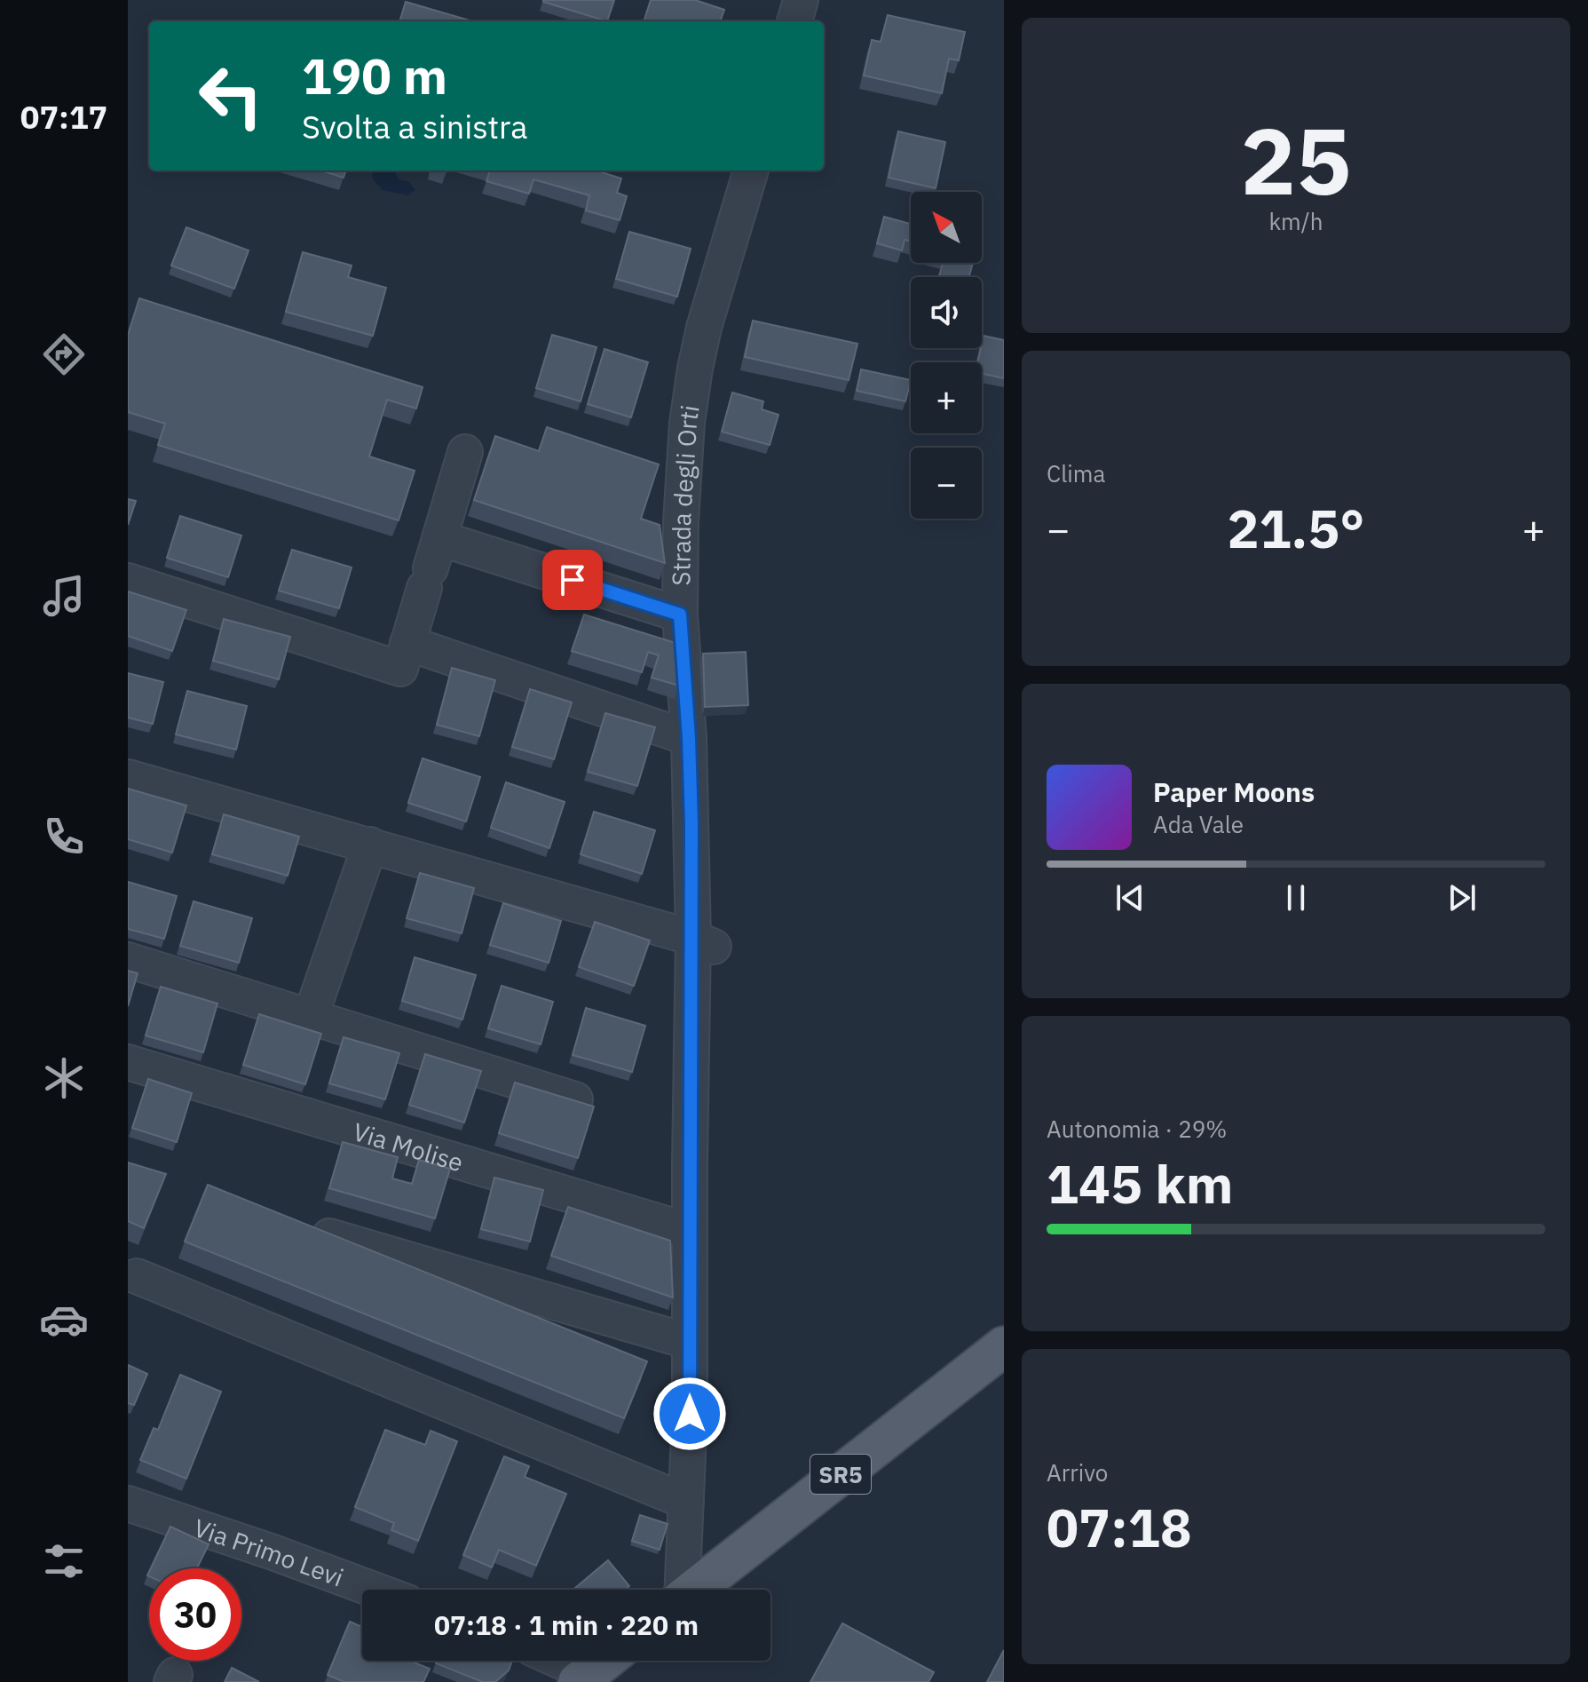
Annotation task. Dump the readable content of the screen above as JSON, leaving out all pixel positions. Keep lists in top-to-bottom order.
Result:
{
  "streets": {
    "main road": ["SR5"],
    "street": ["Strada degli Orti", "Via Molise", "Via Primo Levi"]
  },
  "crossings": [
    ["Strada degli Orti", "Via Molise"]
  ],
  "north": "top left",
  "page": {
    "tabs": "07:17",
    "tile": [
      ["25", "km/h"],
      "Clima",
      ["Autonomia · 29%", "145 km"],
      ["Arrivo", "07:18"]
    ],
    "turn": ["190 m", "Svolta a sinistra"],
    "map_buttons": ["+", "−"],
    "heat": ["−", "21.5°", "+"],
    "song": ["Paper Moons", "Ada Vale"],
    "limit": "30",
    "trip": "07:18 · 1 min · 220 m"
  }
}
